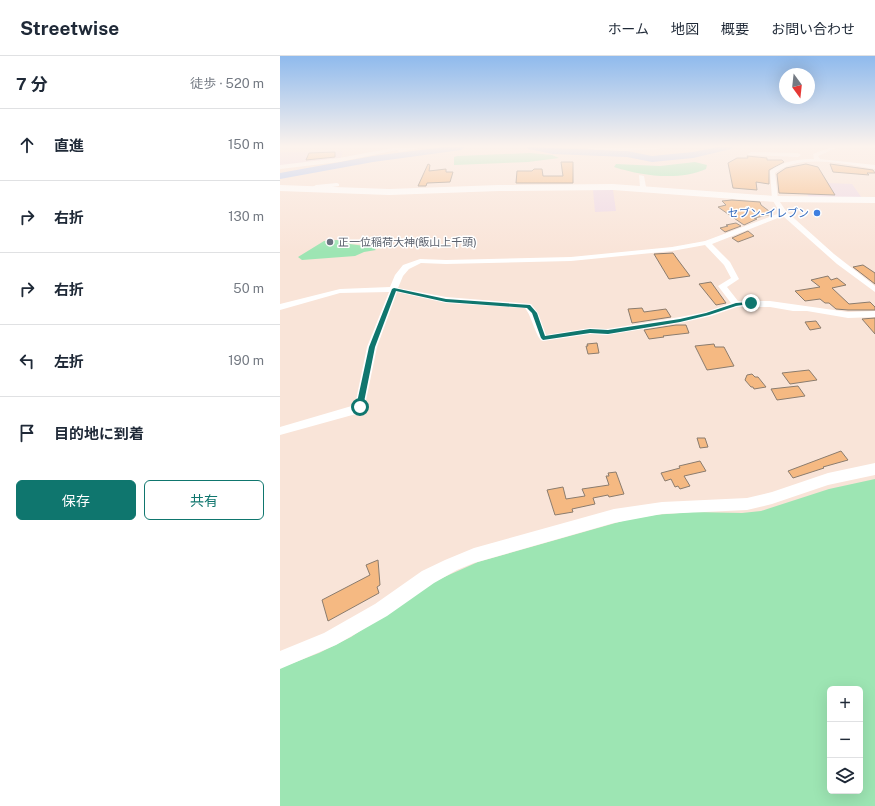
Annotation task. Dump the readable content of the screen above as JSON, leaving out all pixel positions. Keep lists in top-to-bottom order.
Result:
{
  "places": ["セブン-イレブン", "正一位稲荷大神(飯山上千頭)"],
  "north": "bottom",
  "page": {
    "header": "Streetwise",
    "nav": [
      "ホーム",
      "地図",
      "概要",
      "お問い合わせ"
    ],
    "heading": ["7 分", "徒歩 · 520 m"],
    "list": [
      ["直進", "150 m"],
      ["右折", "130 m"],
      ["右折", "50 m"],
      ["左折", "190 m"],
      "目的地に到着"
    ],
    "buttons": ["保存", "共有"],
    "map_buttons": ["+", "−"]
  }
}
